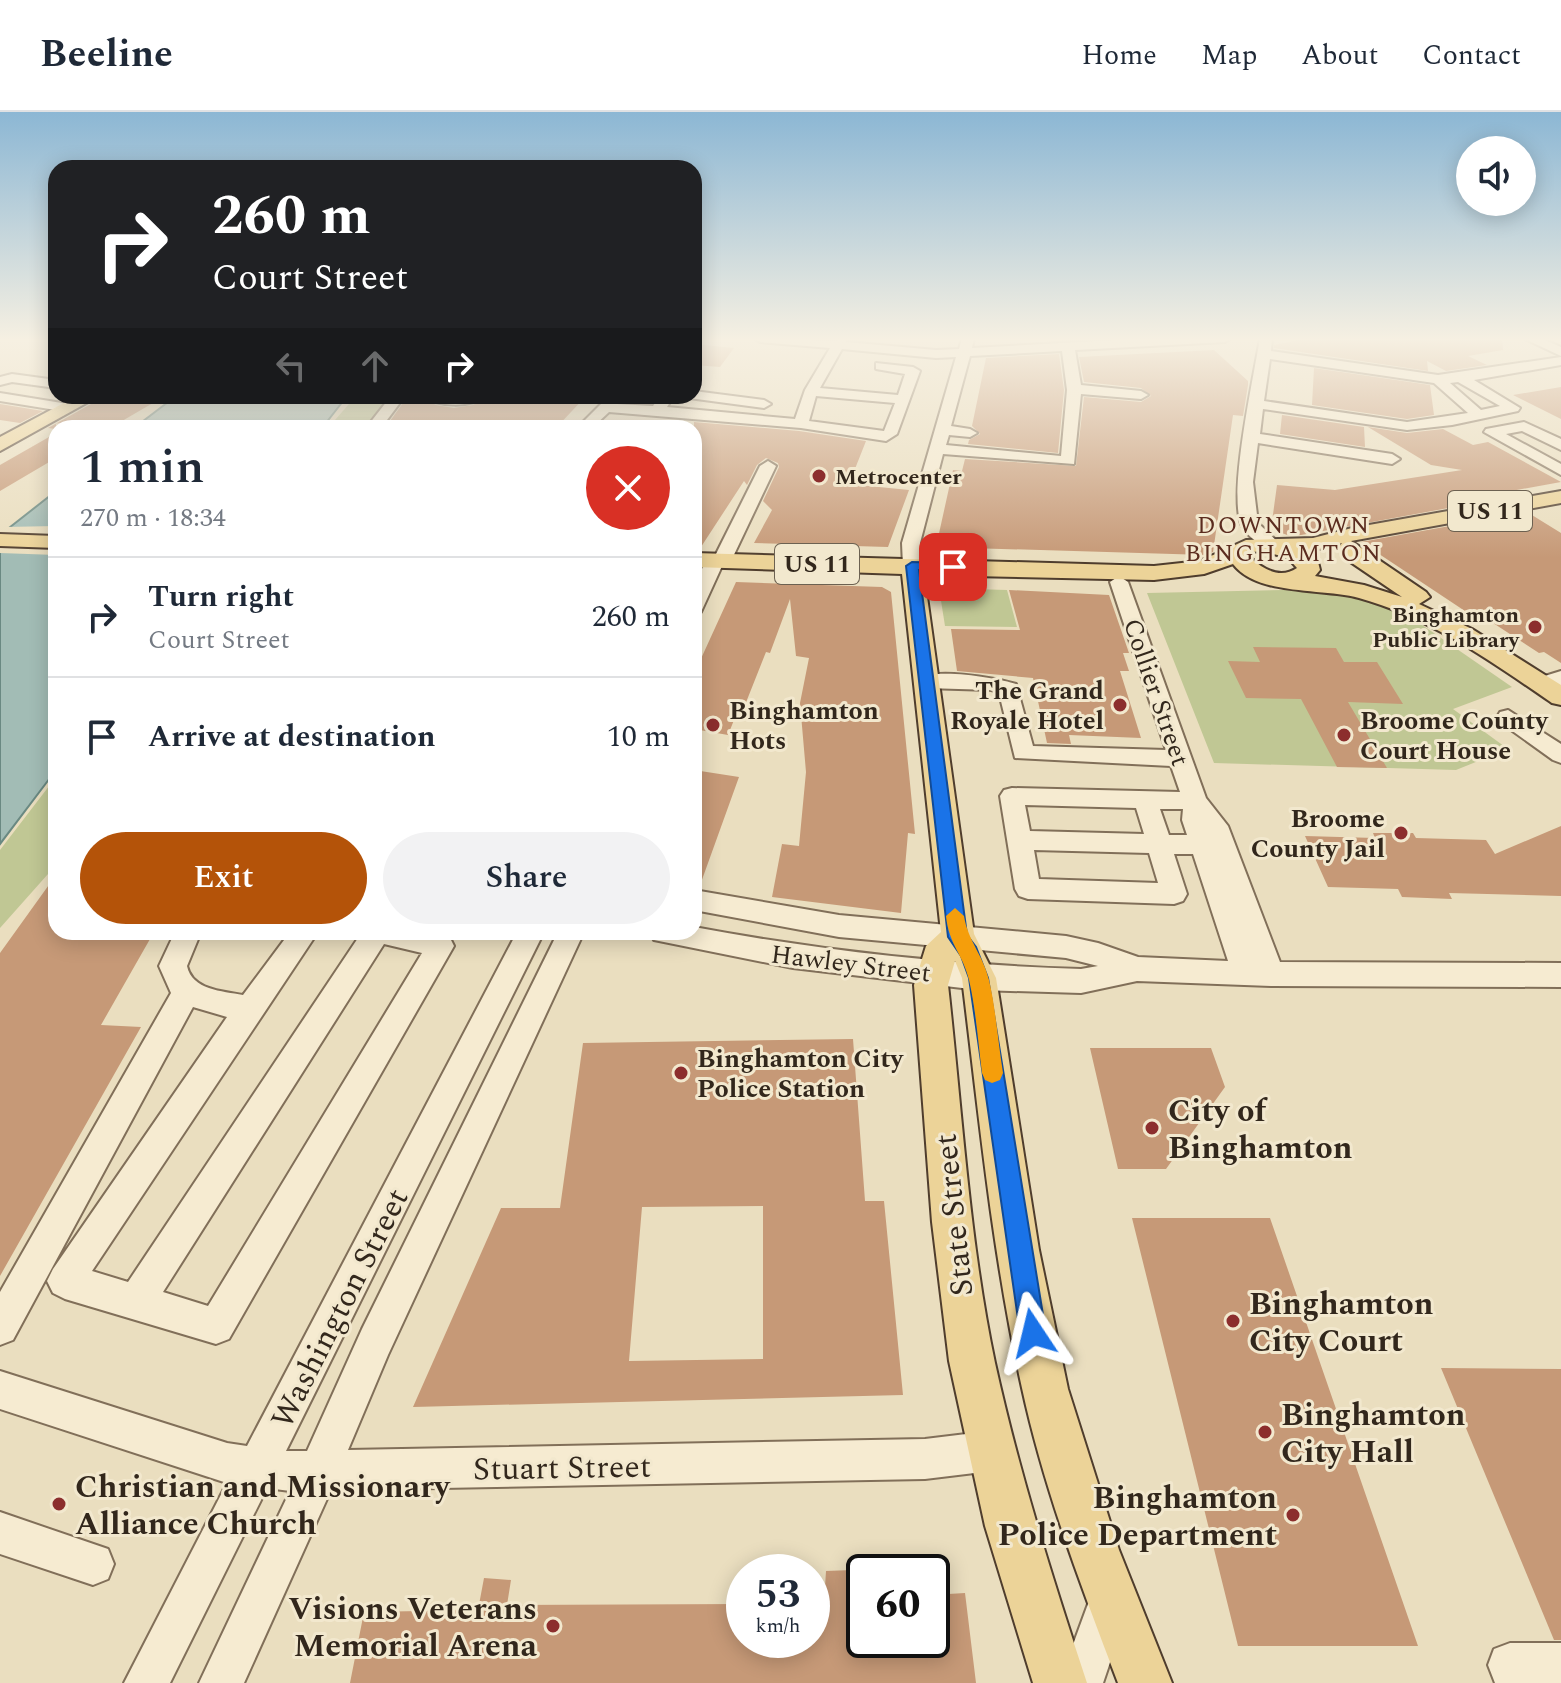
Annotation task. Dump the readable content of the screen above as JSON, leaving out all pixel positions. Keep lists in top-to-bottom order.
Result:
{
  "streets": {
    "main road": ["US 11", "State Street"],
    "street": [
      "Collier Street",
      "Hawley Street",
      "Washington Street",
      "Stuart Street"
    ]
  },
  "crossings": [
    ["US 11", "Collier Street"],
    ["US 11", "State Street"],
    ["Collier Street", "Hawley Street"],
    ["Hawley Street", "State Street"],
    ["State Street", "Stuart Street"],
    ["Washington Street", "Stuart Street"]
  ],
  "districts": ["DOWNTOWN BINGHAMTON"],
  "places": [
    "Metrocenter",
    "Binghamton Public Library",
    "The Grand Royale Hotel",
    "Binghamton Hots",
    "Broome County Court House",
    "Broome County Jail",
    "Binghamton City Police Station",
    "City of Binghamton",
    "Binghamton City Court",
    "Binghamton City Hall",
    "Christian and Missionary Alliance Church",
    "Binghamton Police Department",
    "Visions Veterans Memorial Arena"
  ],
  "page": {
    "header": "Beeline",
    "nav": [
      "Home",
      "Map",
      "About",
      "Contact"
    ],
    "turn": ["260 m", "Court Street"],
    "heading": ["1 min", "270 m · 18:34"],
    "list": [
      {
        "name": "Turn right",
        "note": "Court Street",
        "value": "260 m"
      },
      {
        "name": "Arrive at destination",
        "value": "10 m"
      }
    ],
    "buttons": ["Exit", "Share"],
    "speed": "53 km/h",
    "limit": "60"
  }
}
